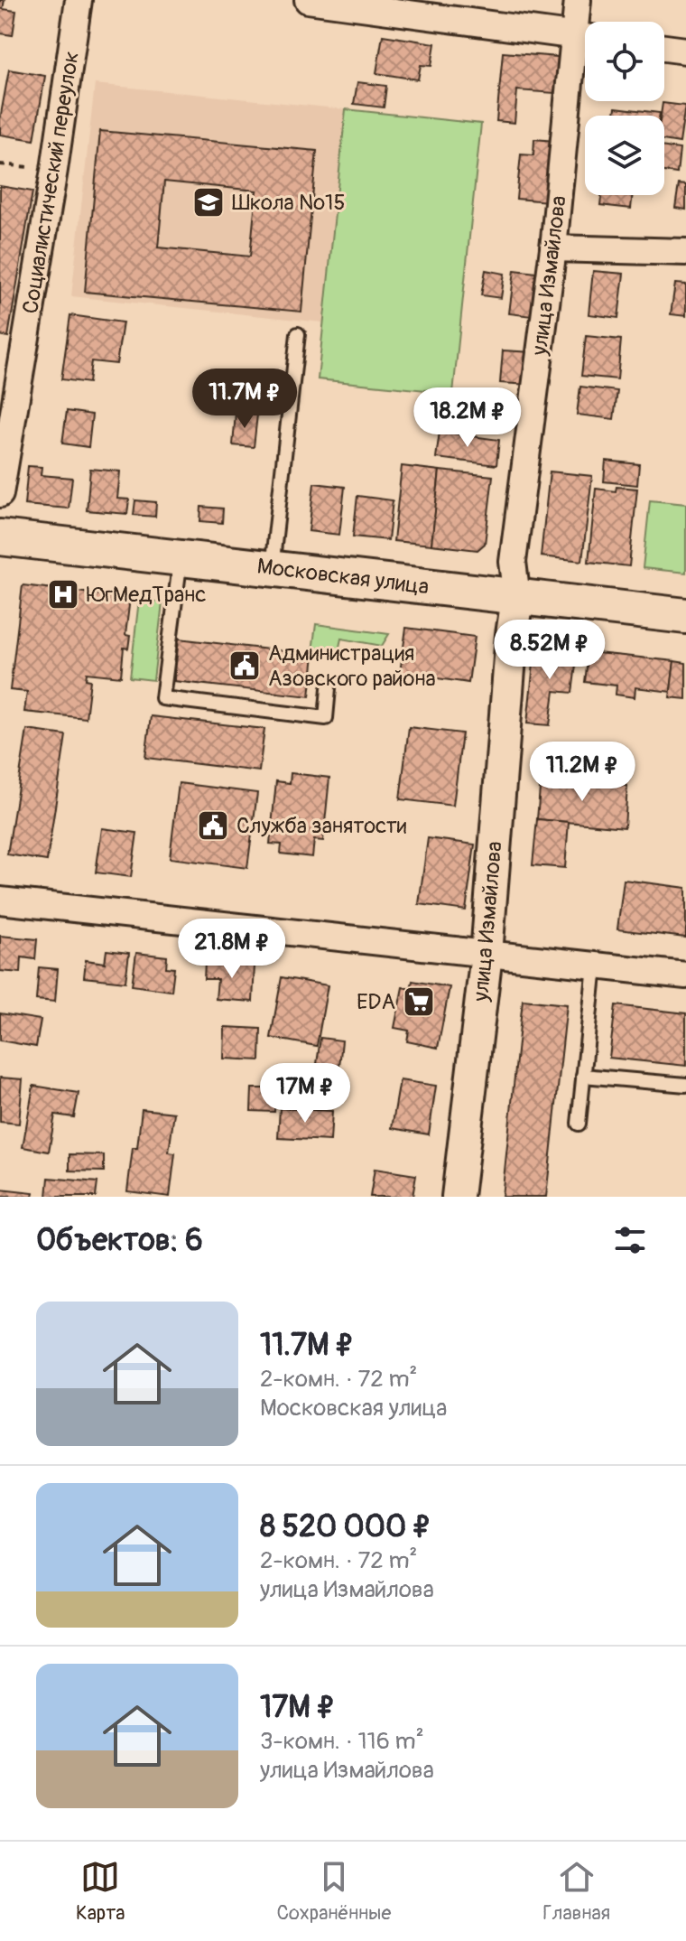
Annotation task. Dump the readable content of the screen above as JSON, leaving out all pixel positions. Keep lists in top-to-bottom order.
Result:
{
  "streets": {
    "main road": ["Московская улица"],
    "street": ["Социалистический переулок", "улица Измайлова"]
  },
  "crossings": [
    ["улица Измайлова", "Московская улица"]
  ],
  "places": {
    "school or university": ["Школа №15"],
    "hospital": ["ЮгМедТранс"],
    "public building": ["Администрация Азовского района", "Служба занятости"],
    "supermarket": ["EDA"]
  },
  "page": {
    "price": [
      "11.7M ₽",
      "18.2M ₽",
      "8.52M ₽",
      "11.2M ₽",
      "21.8M ₽",
      "17M ₽"
    ],
    "heading": "Объектов: 6",
    "list": [
      {
        "name": "11.7M ₽",
        "note": "2-комн. · 72 m² · Московская улица"
      },
      {
        "name": "8 520 000 ₽",
        "note": "2-комн. · 72 m² · улица Измайлова"
      },
      {
        "name": "17M ₽",
        "note": "3-комн. · 116 m² · улица Измайлова"
      }
    ],
    "tabs": ["Карта", "Сохранённые", "Главная"]
  }
}
